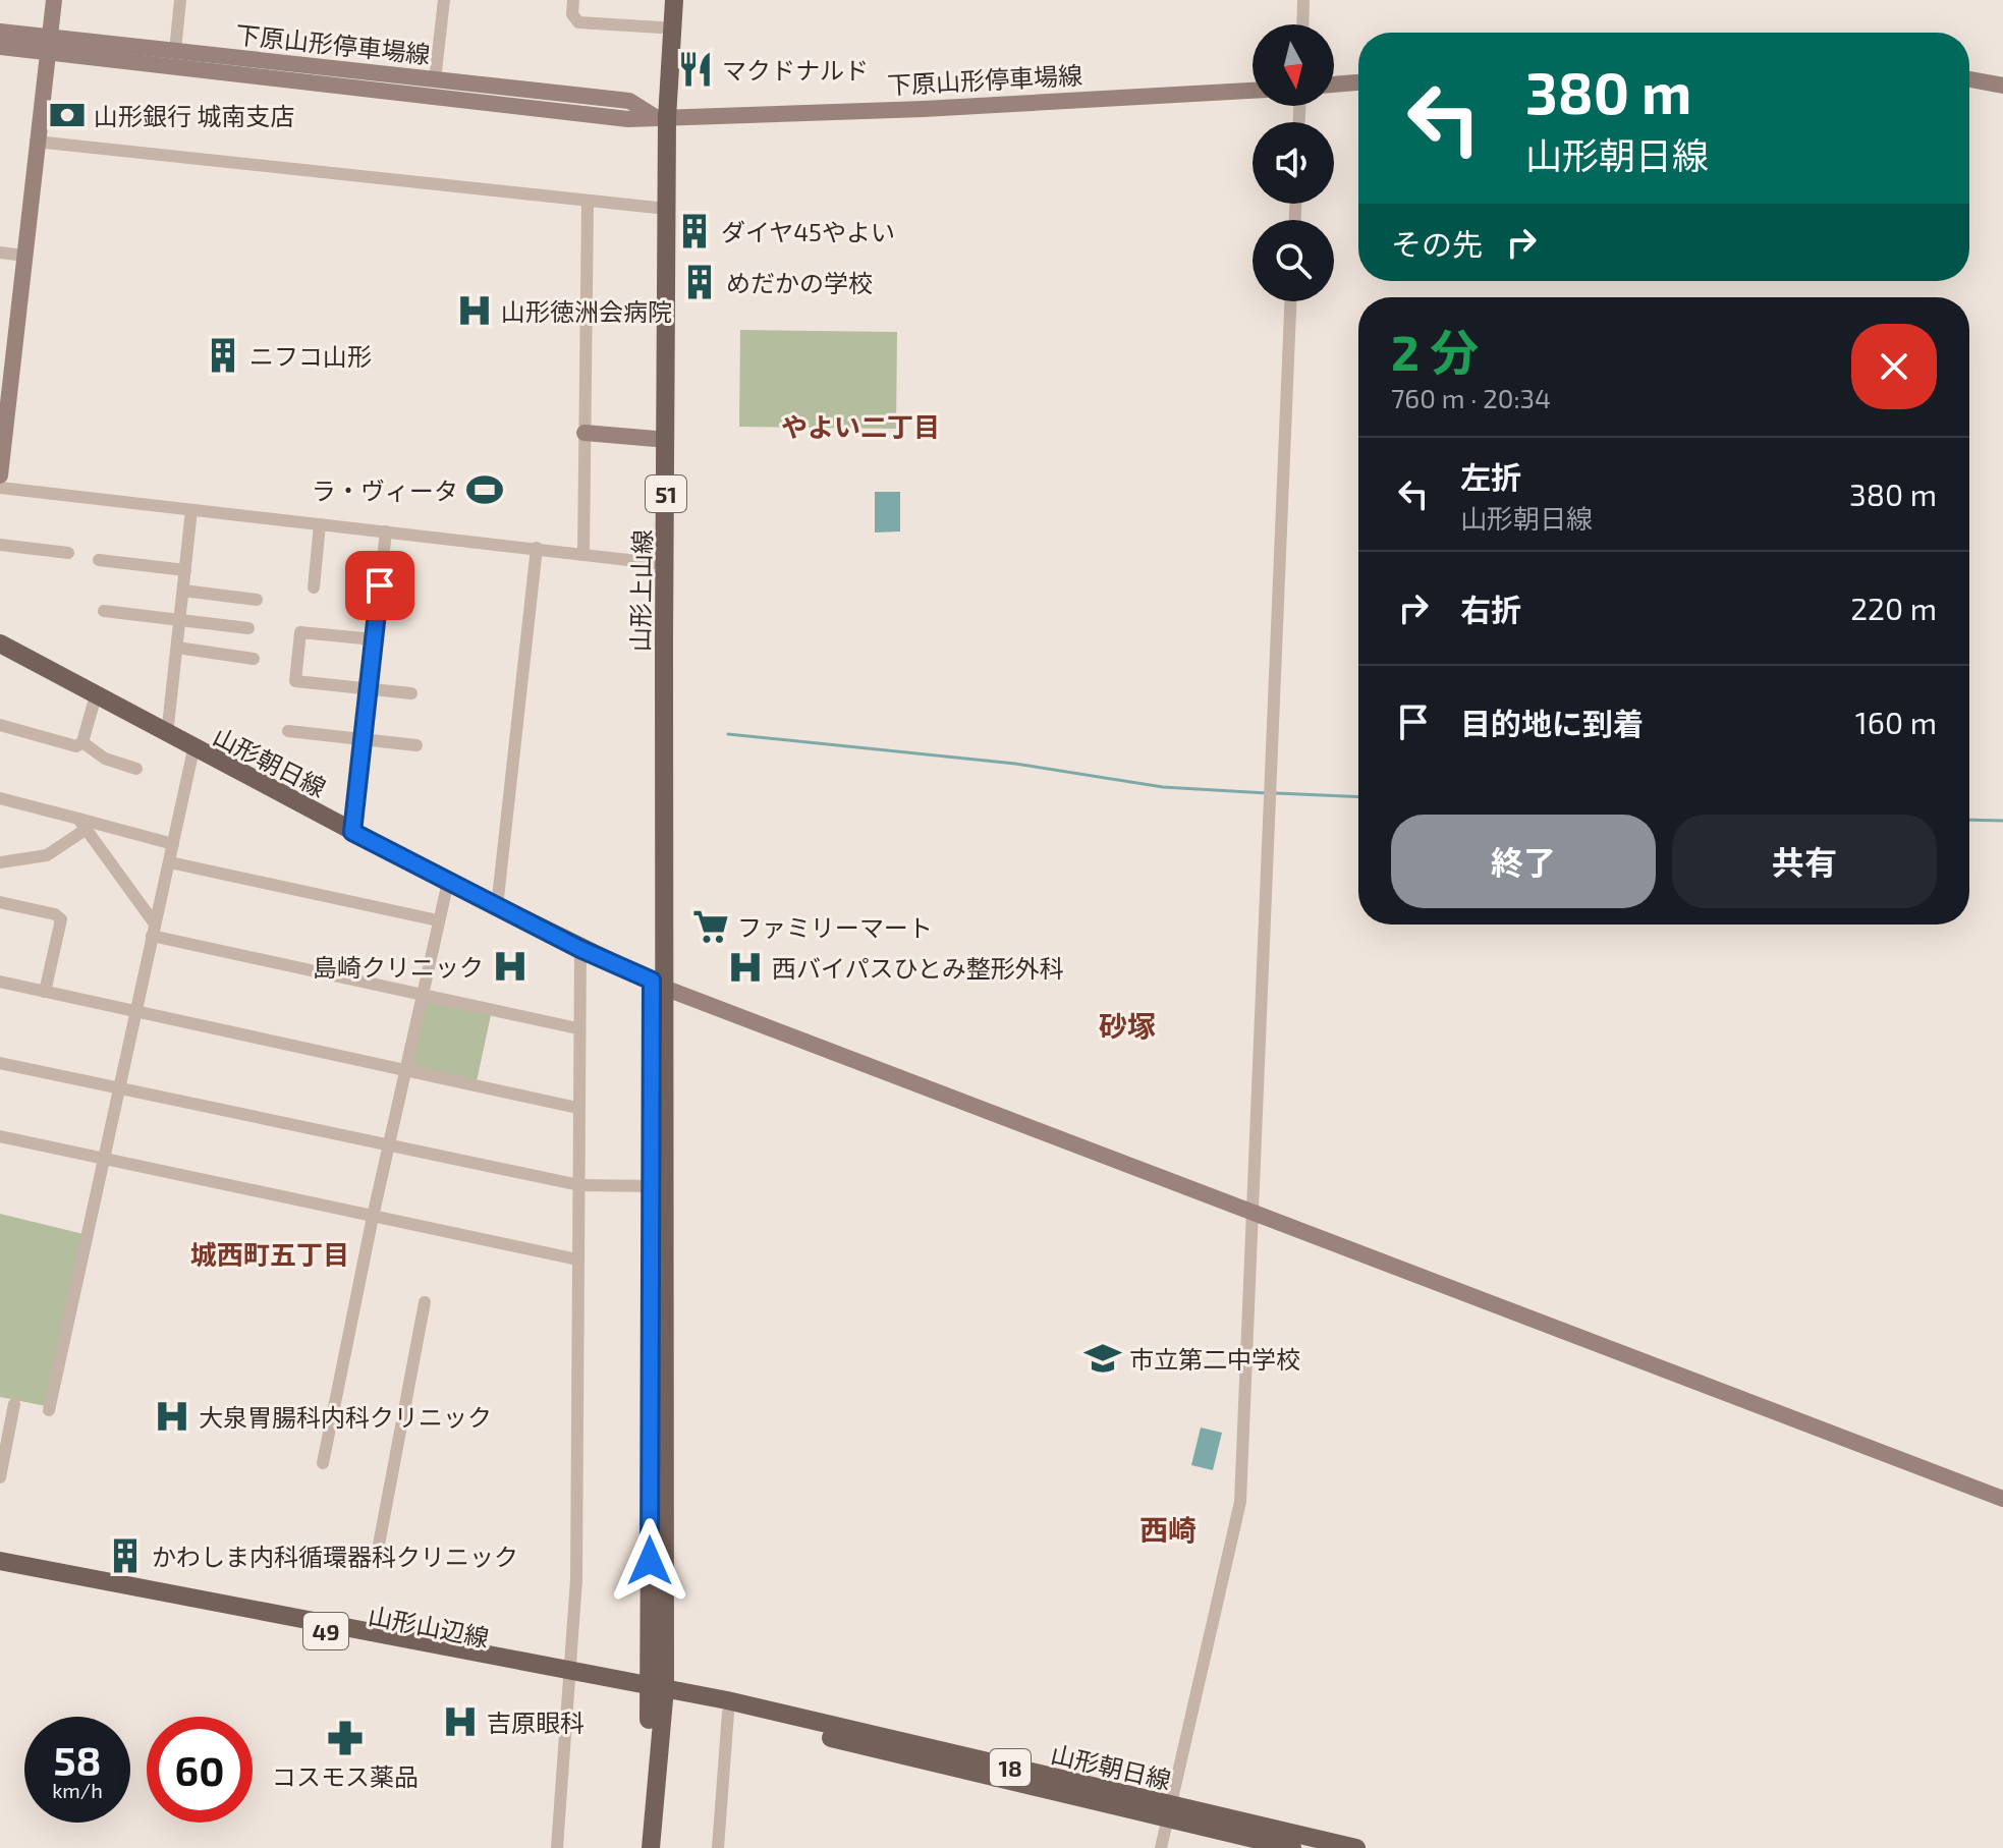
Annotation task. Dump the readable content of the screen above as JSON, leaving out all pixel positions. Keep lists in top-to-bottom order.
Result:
{
  "streets": {
    "main road": [
      "下原山形停車場線",
      "51",
      "山形上山線",
      "山形朝日線",
      "山形山辺線",
      "49",
      "18"
    ]
  },
  "crossings": [
    ["下原山形停車場線", "山形上山線"],
    ["山形上山線", "山形朝日線"],
    ["山形朝日線", "山形山辺線"]
  ],
  "districts": [
    "やよい二丁目",
    "砂塚",
    "城西町五丁目",
    "西崎"
  ],
  "places": {
    "restaurant": ["マクドナルド"],
    "bank": ["山形銀行 城南支店"],
    "building": [
      "ダイヤ45やよい",
      "めだかの学校",
      "ニフコ山形",
      "かわしま内科循環器科クリニック"
    ],
    "hospital": [
      "山形徳洲会病院",
      "島崎クリニック",
      "西バイパスひとみ整形外科",
      "大泉胃腸科内科クリニック",
      "吉原眼科"
    ],
    "sports": ["ラ・ヴィータ"],
    "supermarket": ["ファミリーマート"],
    "school or university": ["市立第二中学校"],
    "pharmacy": ["コスモス薬品"]
  },
  "north": "bottom",
  "page": {
    "turn": ["380 m", "山形朝日線"],
    "then": "その先",
    "heading": ["2 分", "760 m · 20:34"],
    "list": [
      {
        "name": "左折",
        "note": "山形朝日線",
        "value": "380 m"
      },
      {
        "name": "右折",
        "value": "220 m"
      },
      {
        "name": "目的地に到着",
        "value": "160 m"
      }
    ],
    "buttons": ["終了", "共有"],
    "speed": "58 km/h",
    "limit": "60"
  }
}
